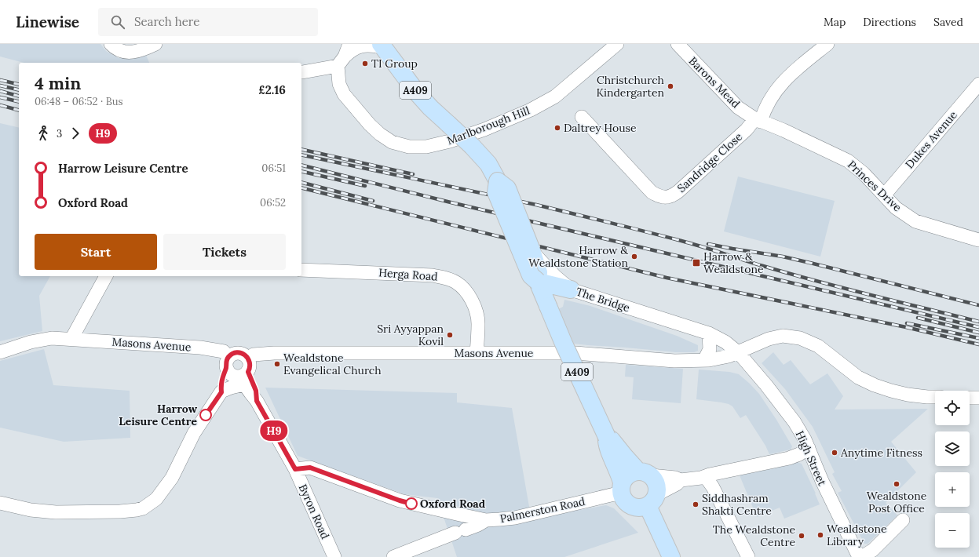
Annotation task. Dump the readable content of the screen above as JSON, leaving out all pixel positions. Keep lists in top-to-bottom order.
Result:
{
  "streets": {
    "main road": ["A409", "The Bridge"],
    "street": [
      "Barons Mead",
      "Marlborough Hill",
      "Dukes Avenue",
      "Sandridge Close",
      "Princes Drive",
      "Herga Road",
      "Masons Avenue",
      "High Street",
      "Palmerston Road",
      "Byron Road"
    ]
  },
  "crossings": [
    ["Barons Mead", "Sandridge Close"],
    ["Barons Mead", "Princes Drive"],
    ["A409", "The Bridge"],
    ["A409", "Palmerston Road"],
    ["Dukes Avenue", "Princes Drive"],
    ["Sandridge Close", "Princes Drive"],
    ["Herga Road", "Masons Avenue"],
    ["The Bridge", "Masons Avenue"],
    ["The Bridge", "High Street"],
    ["Masons Avenue", "High Street"],
    ["Masons Avenue", "Byron Road"]
  ],
  "places": {
    "other": [
      "TI Group",
      "Christchurch Kindergarten",
      "Daltrey House",
      "Harrow & Wealdstone Station",
      "Sri Ayyappan Kovil",
      "Wealdstone Evangelical Church",
      "Harrow Leisure Centre",
      "Anytime Fitness",
      "Wealdstone Post Office",
      "Oxford Road",
      "Siddhashram Shakti Centre",
      "Wealdstone Library",
      "The Wealdstone Centre"
    ],
    "transit": ["Harrow & Wealdstone"]
  },
  "lines": ["bus line H9"],
  "page": {
    "header": "Linewise",
    "search": "Search here",
    "nav": ["Map", "Directions", "Saved"],
    "on_map": "H9",
    "heading": ["4 min", "06:48 – 06:52 · Bus", "£2.16"],
    "legs": ["3", "H9"],
    "list": [
      {
        "name": "Harrow Leisure Centre",
        "value": "06:51"
      },
      {
        "name": "Oxford Road",
        "value": "06:52"
      }
    ],
    "buttons": ["Start", "Tickets"],
    "map_buttons": ["+", "−"]
  }
}
